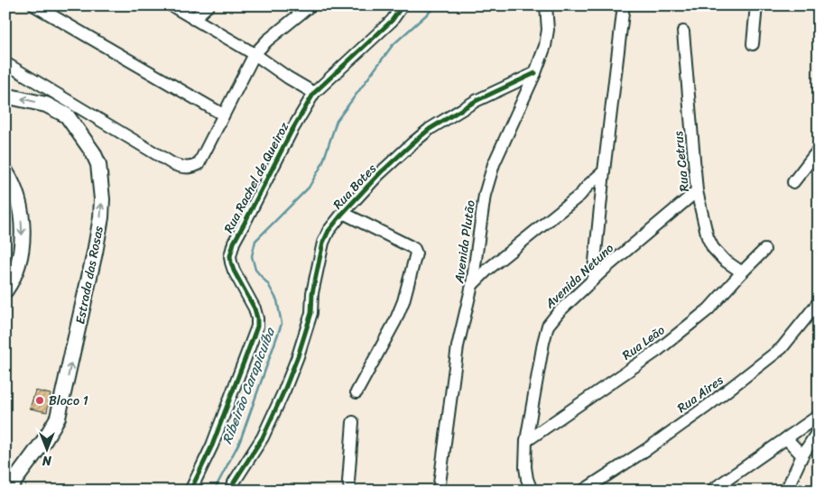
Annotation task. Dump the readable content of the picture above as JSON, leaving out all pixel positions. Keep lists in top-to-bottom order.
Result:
{
  "streets": {
    "main road": ["Estrada das Rosas"],
    "street": [
      "Rua Cetrus",
      "Rua Rachel de Queiroz",
      "Rua Botes",
      "Avenida Plutão",
      "Avenida Netuno",
      "Rua Leão",
      "Rua Aires"
    ]
  },
  "crossings": [
    ["Rua Cetrus", "Avenida Netuno"],
    ["Rua Cetrus", "Rua Leão"],
    ["Rua Botes", "Avenida Plutão"],
    ["Avenida Netuno", "Rua Leão"]
  ],
  "one_way": ["Estrada das Rosas"],
  "water": ["Ribeirão Carapicuíba"],
  "places": ["Bloco 1"],
  "north": "bottom"
}
